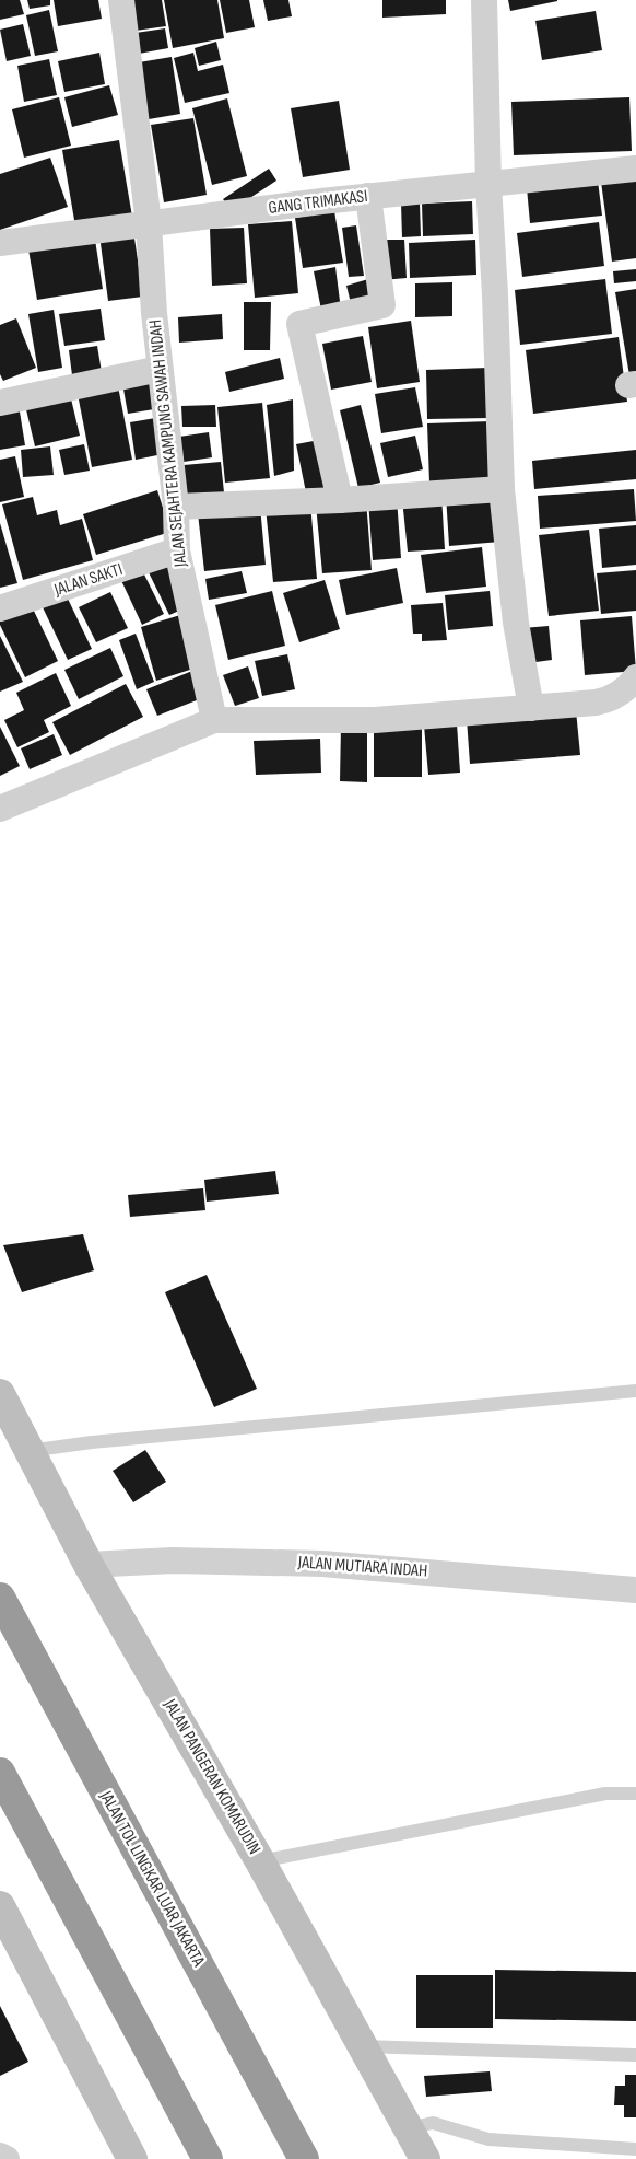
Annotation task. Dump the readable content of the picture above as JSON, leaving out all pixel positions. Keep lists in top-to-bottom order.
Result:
{
  "streets": {
    "highway": ["JALAN TOL LINGKAR LUAR JAKARTA"],
    "street": [
      "GANG TRIMAKASI",
      "JALAN SEJAHTERA KAMPUNG SAWAH INDAH",
      "JALAN SAKTI",
      "JALAN MUTIARA INDAH",
      "JALAN PANGERAN KOMARUDIN"
    ]
  },
  "crossings": [
    ["GANG TRIMAKASI", "JALAN SEJAHTERA KAMPUNG SAWAH INDAH"],
    ["JALAN SEJAHTERA KAMPUNG SAWAH INDAH", "JALAN SAKTI"],
    ["JALAN MUTIARA INDAH", "JALAN PANGERAN KOMARUDIN"]
  ]
}
